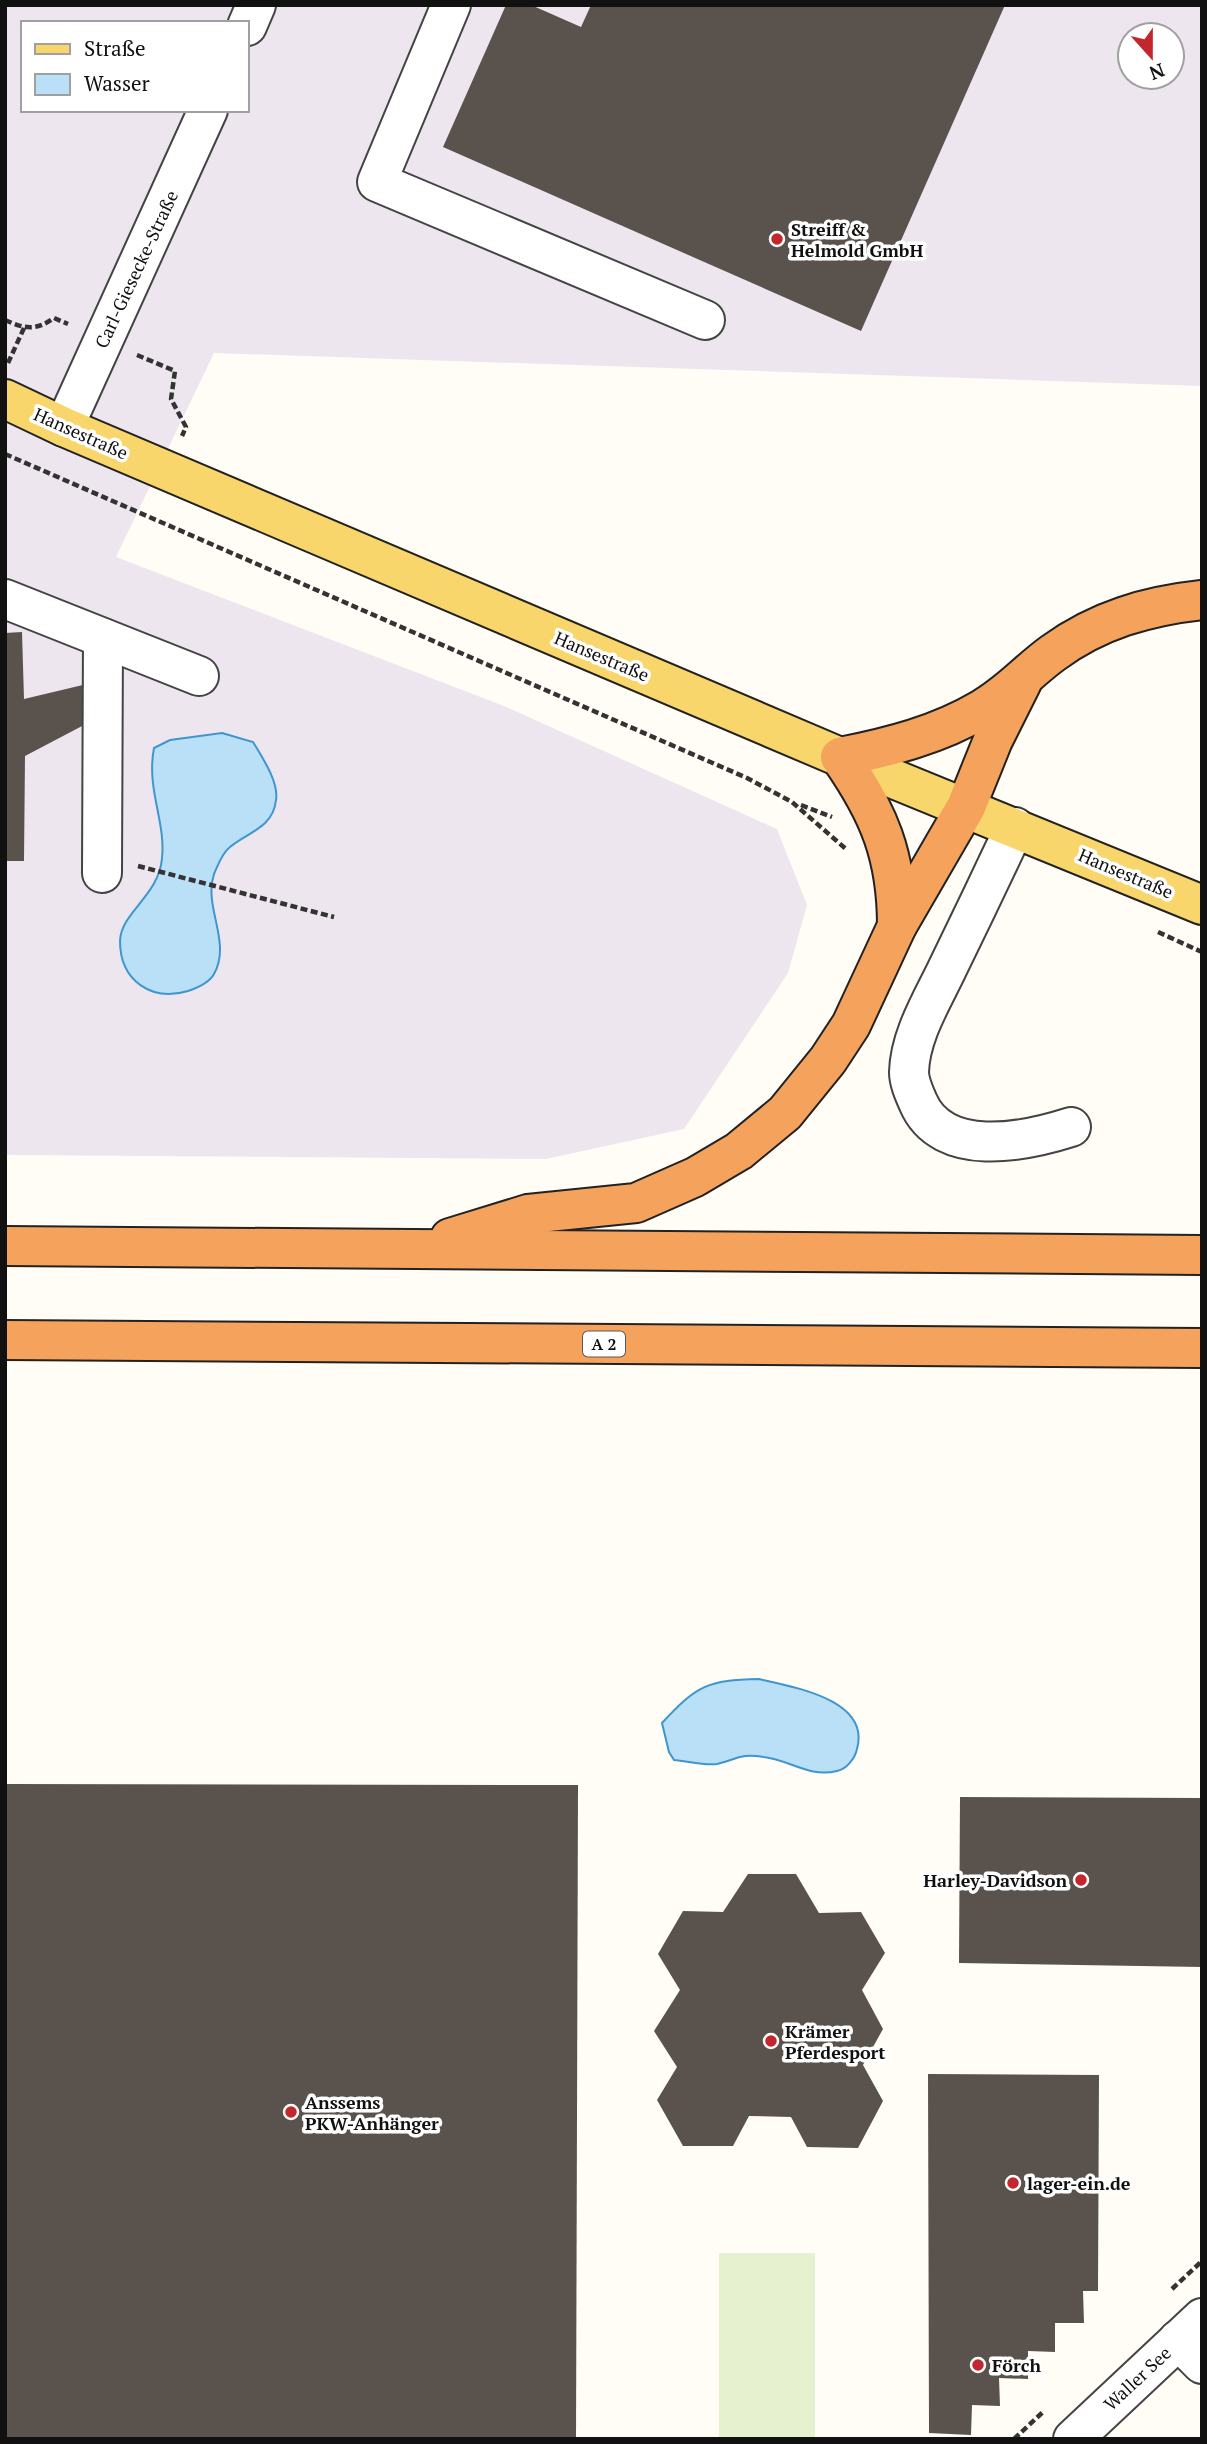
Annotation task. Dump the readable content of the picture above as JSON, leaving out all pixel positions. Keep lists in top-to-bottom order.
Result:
{
  "streets": {
    "highway": ["A 2"],
    "main road": ["Hansestraße"],
    "street": ["Carl-Giesecke-Straße", "Waller See"]
  },
  "crossings": [
    ["Carl-Giesecke-Straße", "Hansestraße"]
  ],
  "places": [
    "Streiff & Helmold GmbH",
    "Harley-Davidson",
    "Krämer Pferdesport",
    "Anssems PKW-Anhänger",
    "lager-ein.de",
    "Förch"
  ],
  "legend": ["Straße", "Wasser"],
  "north": "bottom"
}
